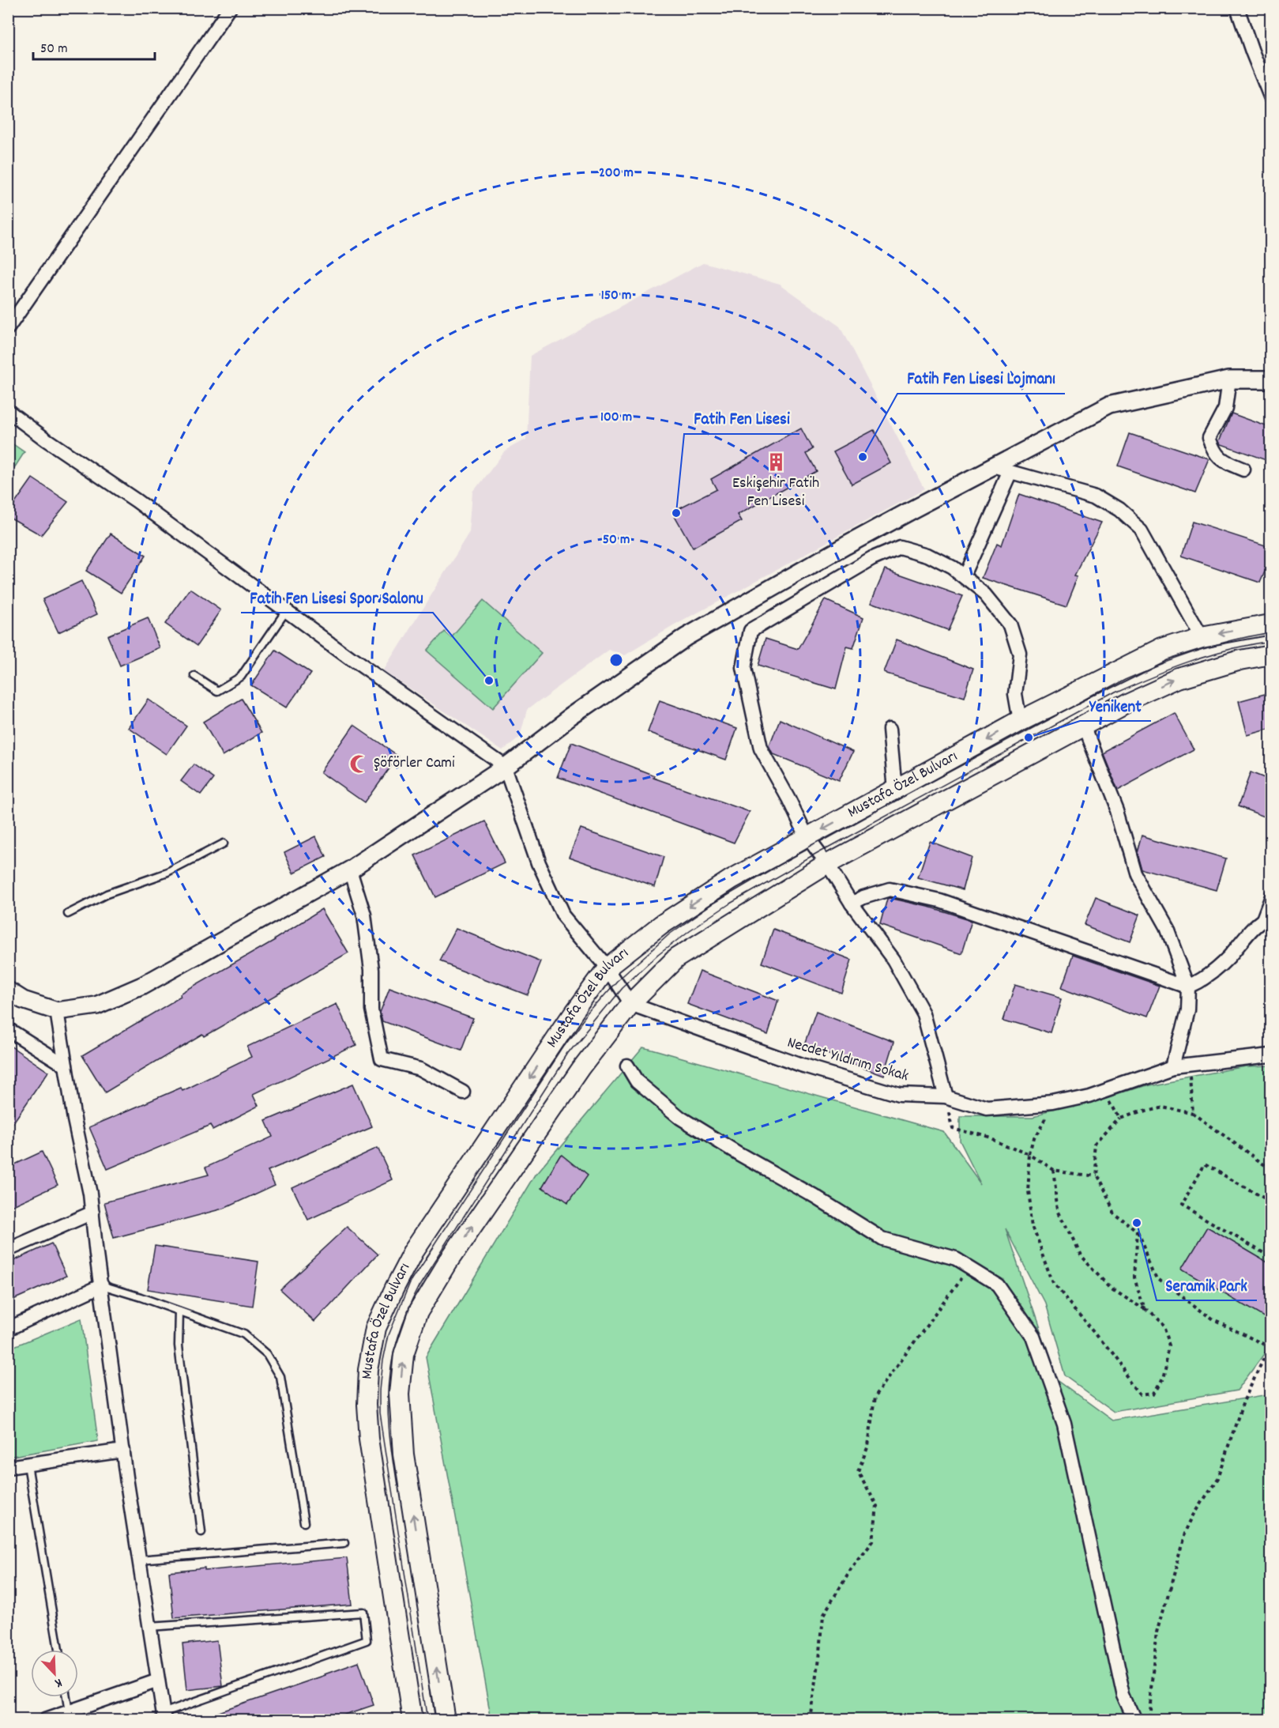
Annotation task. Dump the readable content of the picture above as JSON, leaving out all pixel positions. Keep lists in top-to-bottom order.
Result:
{
  "streets": {
    "main road": ["Mustafa Özel Bulvarı"],
    "street": ["Necdet Yıldırım Sokak"]
  },
  "crossings": [
    ["Mustafa Özel Bulvarı", "Necdet Yıldırım Sokak"]
  ],
  "places": {
    "other": [
      "Fatih Fen Lisesi Lojmanı",
      "Fatih Fen Lisesi",
      "Fatih Fen Lisesi Spor Salonu",
      "Yenikent",
      "Seramik Park"
    ],
    "building": ["Eskişehir Fatih Fen Lisesi"],
    "mosque": ["Şöförler Cami"]
  },
  "scale_bar": "50 m",
  "north": "bottom right",
  "rings": [
    "200 m",
    "150 m",
    "100 m",
    "50 m"
  ]
}
